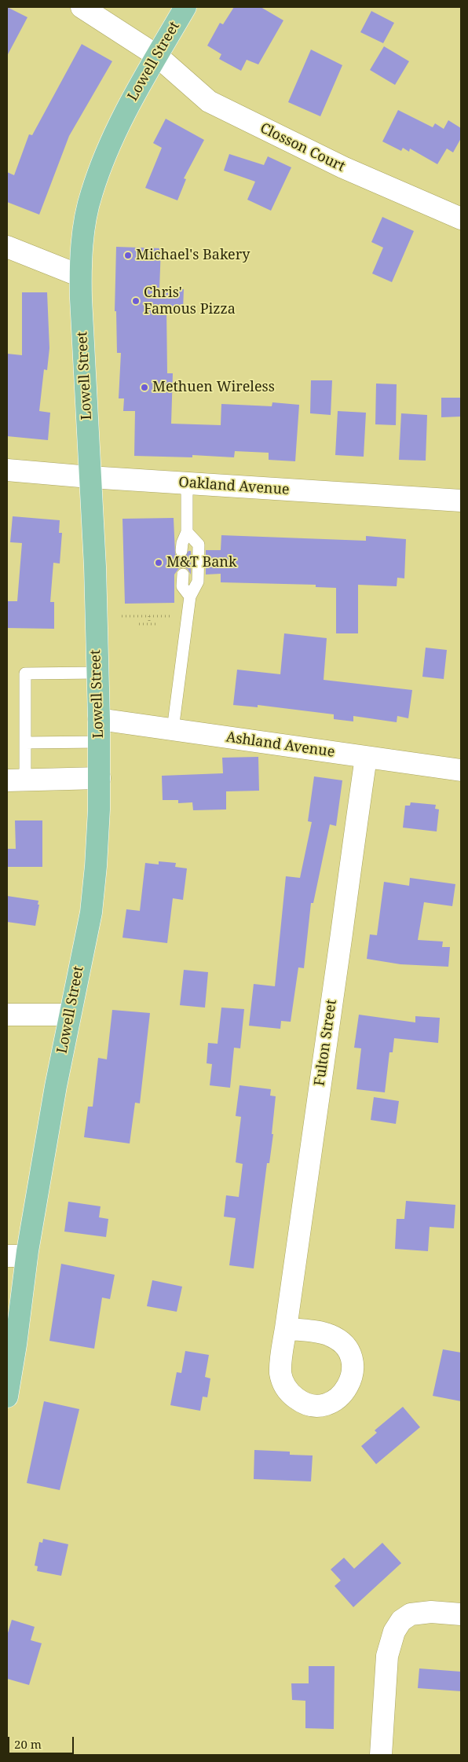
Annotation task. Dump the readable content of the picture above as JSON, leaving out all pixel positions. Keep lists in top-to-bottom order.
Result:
{
  "streets": {
    "main road": ["Lowell Street"],
    "street": [
      "Closson Court",
      "Oakland Avenue",
      "Ashland Avenue",
      "Fulton Street"
    ]
  },
  "crossings": [
    ["Lowell Street", "Closson Court"],
    ["Lowell Street", "Oakland Avenue"],
    ["Lowell Street", "Ashland Avenue"],
    ["Ashland Avenue", "Fulton Street"]
  ],
  "places": [
    "Michael's Bakery",
    "Chris' Famous Pizza",
    "Methuen Wireless",
    "M&T Bank"
  ],
  "scale_bar": "20 m"
}
